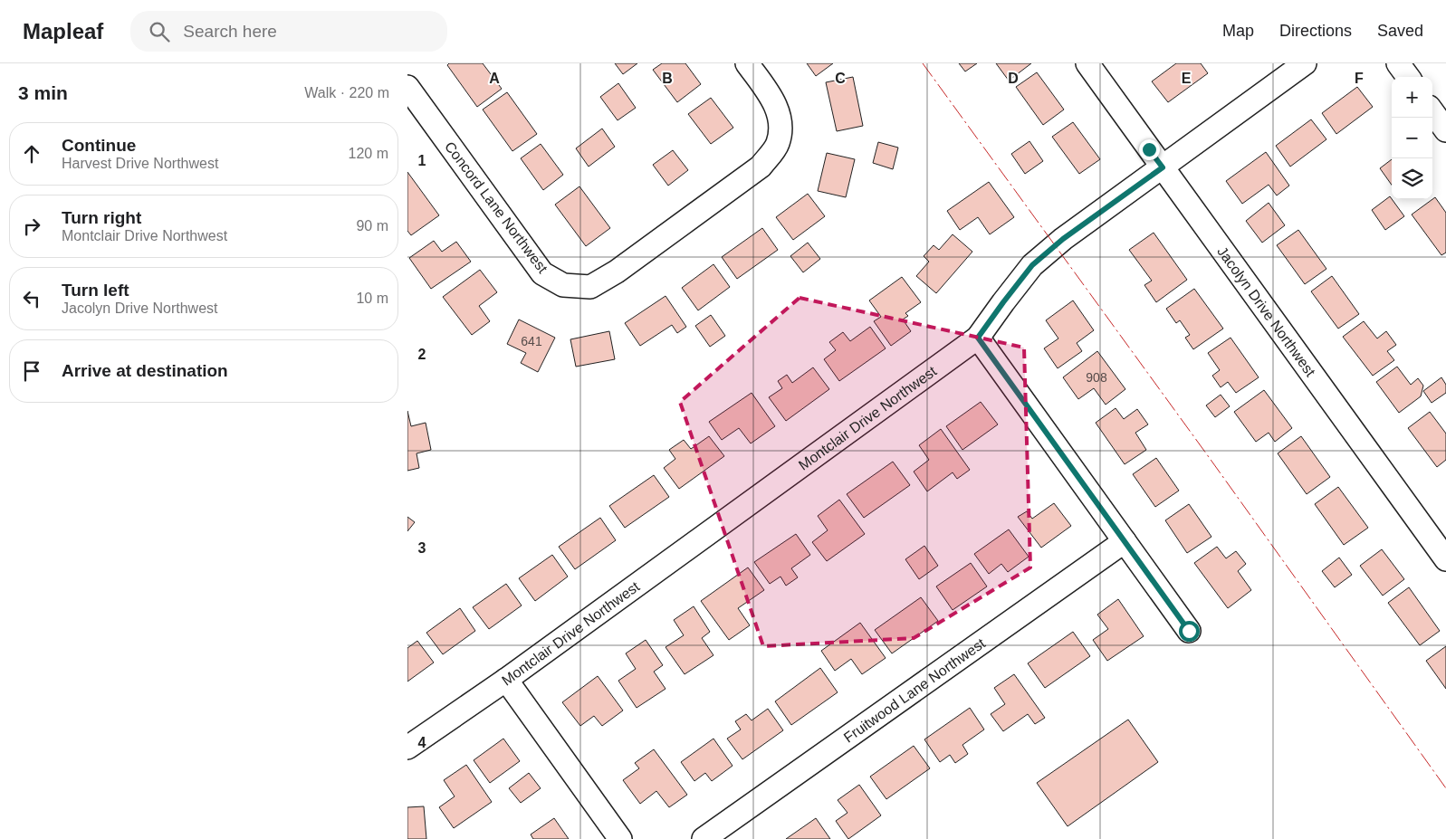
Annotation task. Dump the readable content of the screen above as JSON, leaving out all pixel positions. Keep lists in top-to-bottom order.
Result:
{
  "streets": {
    "street": [
      "Concord Lane Northwest",
      "Jacolyn Drive Northwest",
      "Montclair Drive Northwest",
      "Fruitwood Lane Northwest"
    ]
  },
  "crossings": [
    ["Jacolyn Drive Northwest", "Montclair Drive Northwest"]
  ],
  "house_numbers": ["641", "908"],
  "page": {
    "header": "Mapleaf",
    "search": "Search here",
    "nav": ["Map", "Directions", "Saved"],
    "heading": ["3 min", "Walk · 220 m"],
    "map_buttons": ["+", "−"],
    "list": [
      ["Continue", "Harvest Drive Northwest", "120 m"],
      ["Turn right", "Montclair Drive Northwest", "90 m"],
      ["Turn left", "Jacolyn Drive Northwest", "10 m"],
      "Arrive at destination"
    ]
  },
  "grid": {
    "columns": [
      "A",
      "B",
      "C",
      "D",
      "E",
      "F"
    ],
    "rows": [
      "1",
      "2",
      "3",
      "4"
    ]
  }
}
